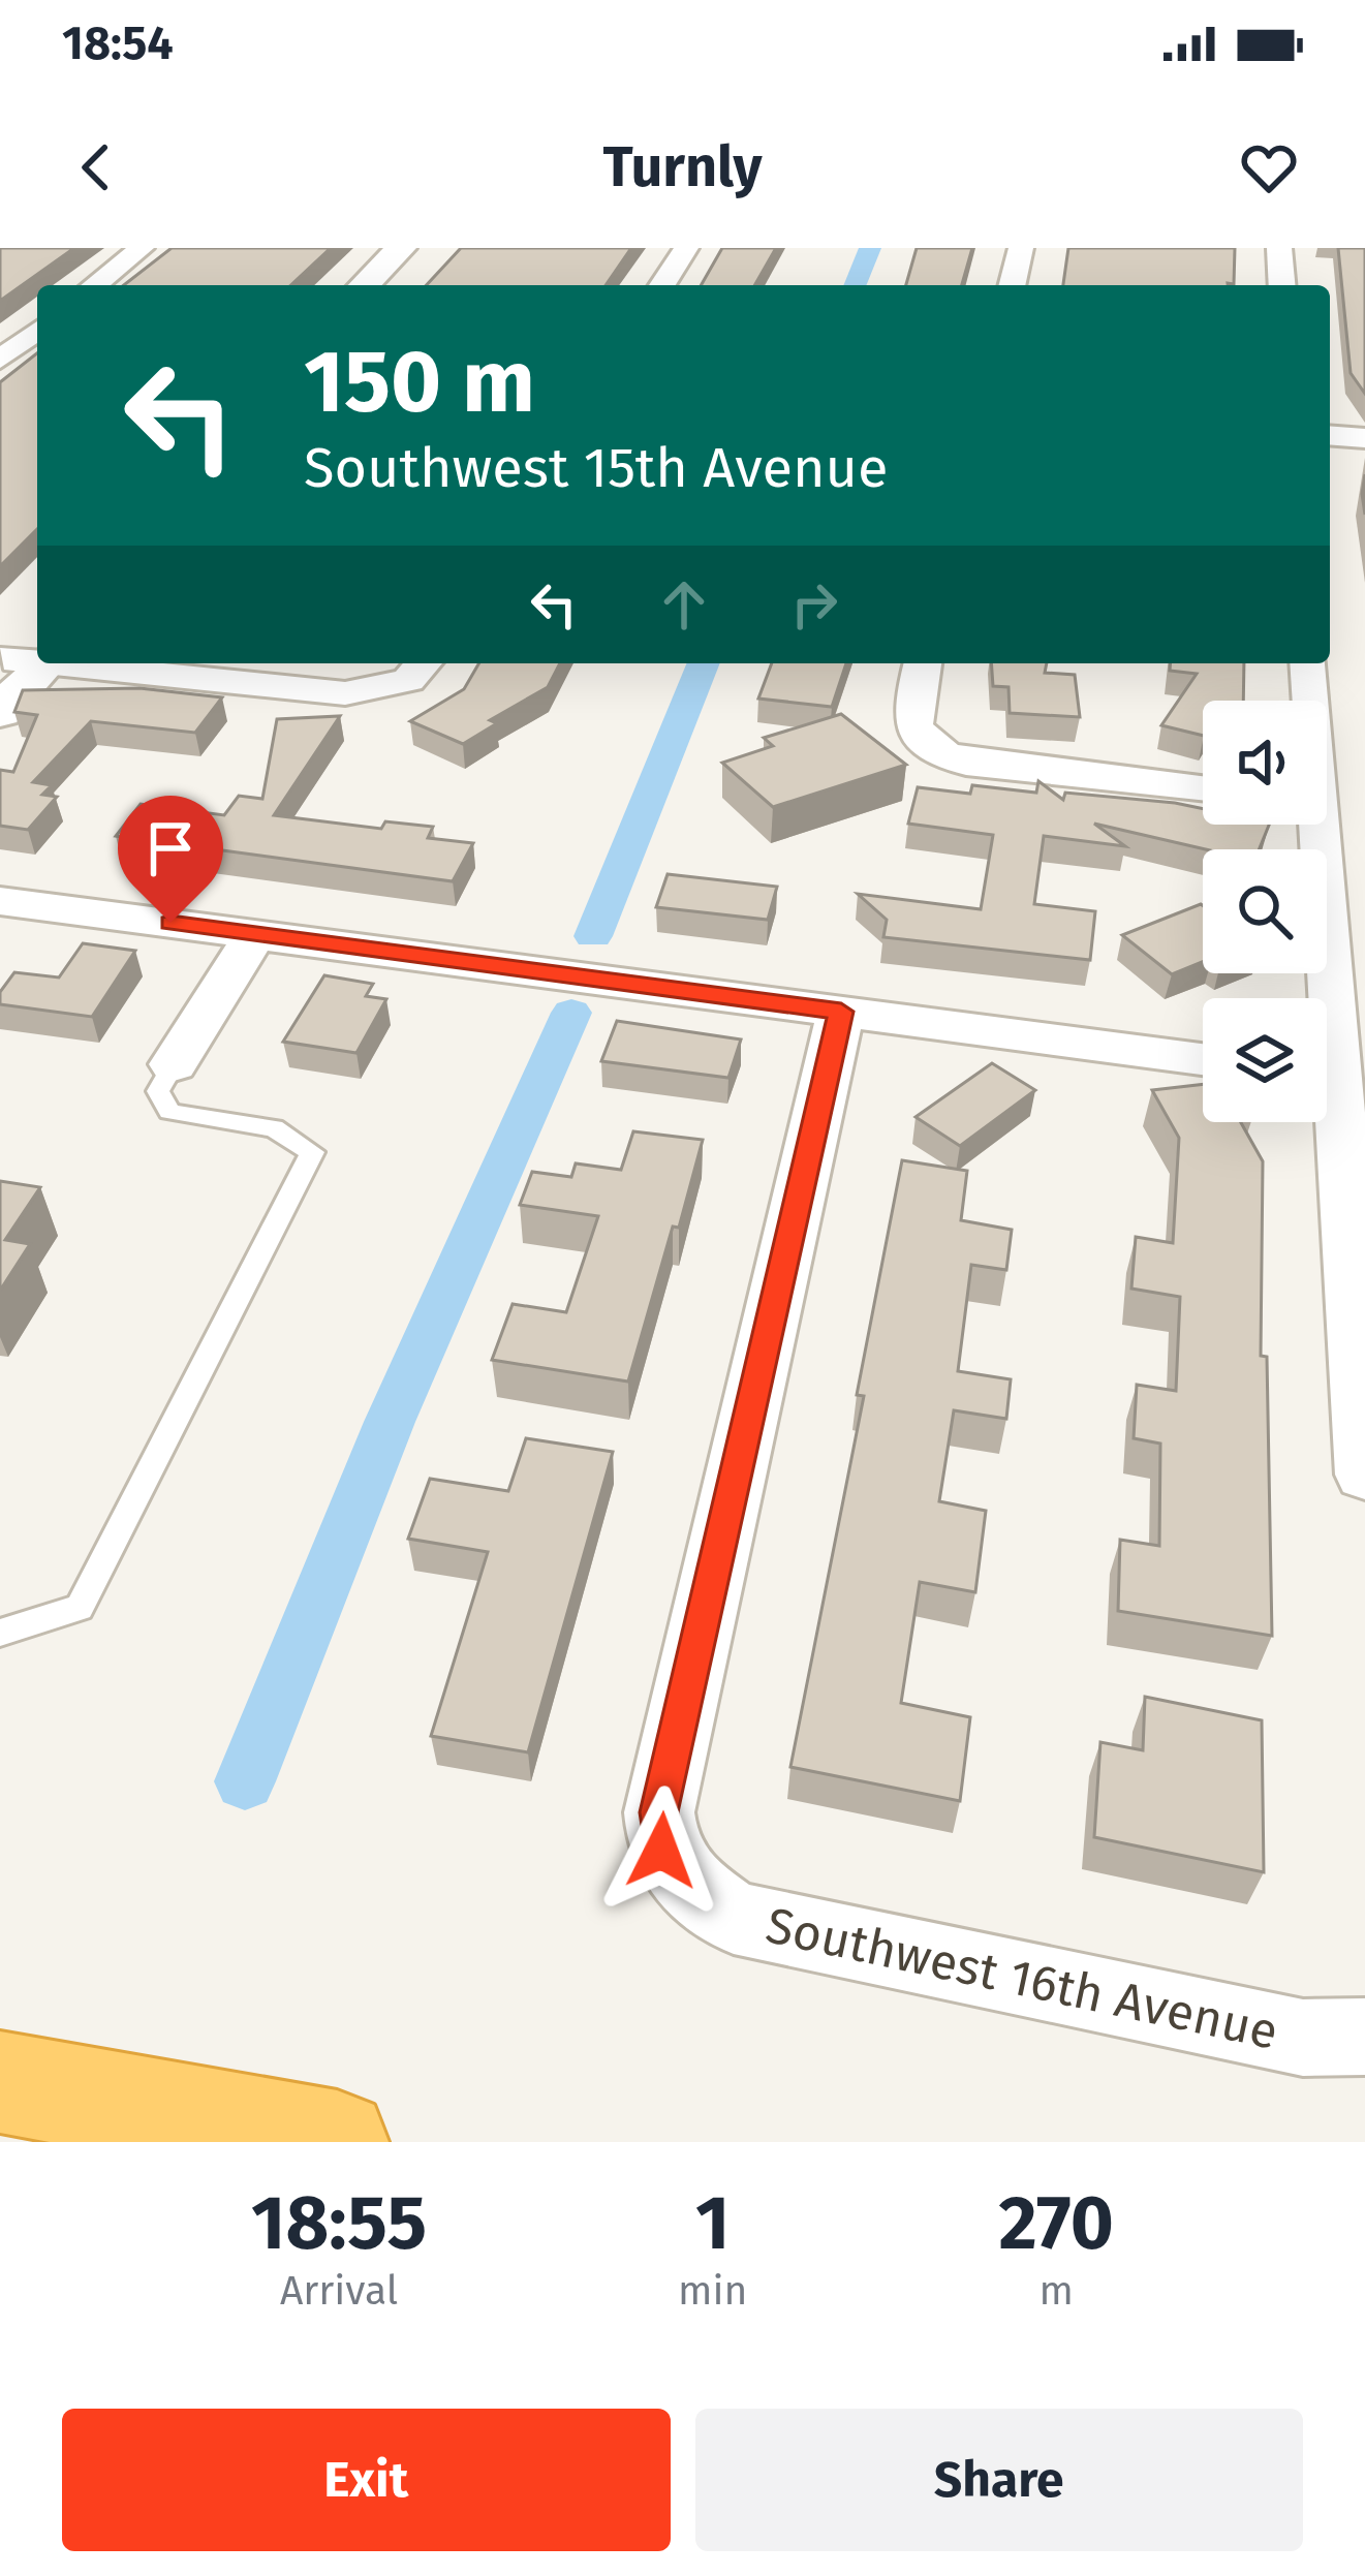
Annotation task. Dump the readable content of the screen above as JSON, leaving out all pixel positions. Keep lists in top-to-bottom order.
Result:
{
  "streets": {
    "street": ["Southwest 16th Avenue"]
  },
  "page": {
    "status": "18:54",
    "header": "Turnly",
    "turn": ["150 m", "Southwest 15th Avenue"],
    "eta": [
      "18:55",
      "Arrival",
      "1",
      "min",
      "270",
      "m"
    ],
    "buttons": ["Exit", "Share"]
  }
}
